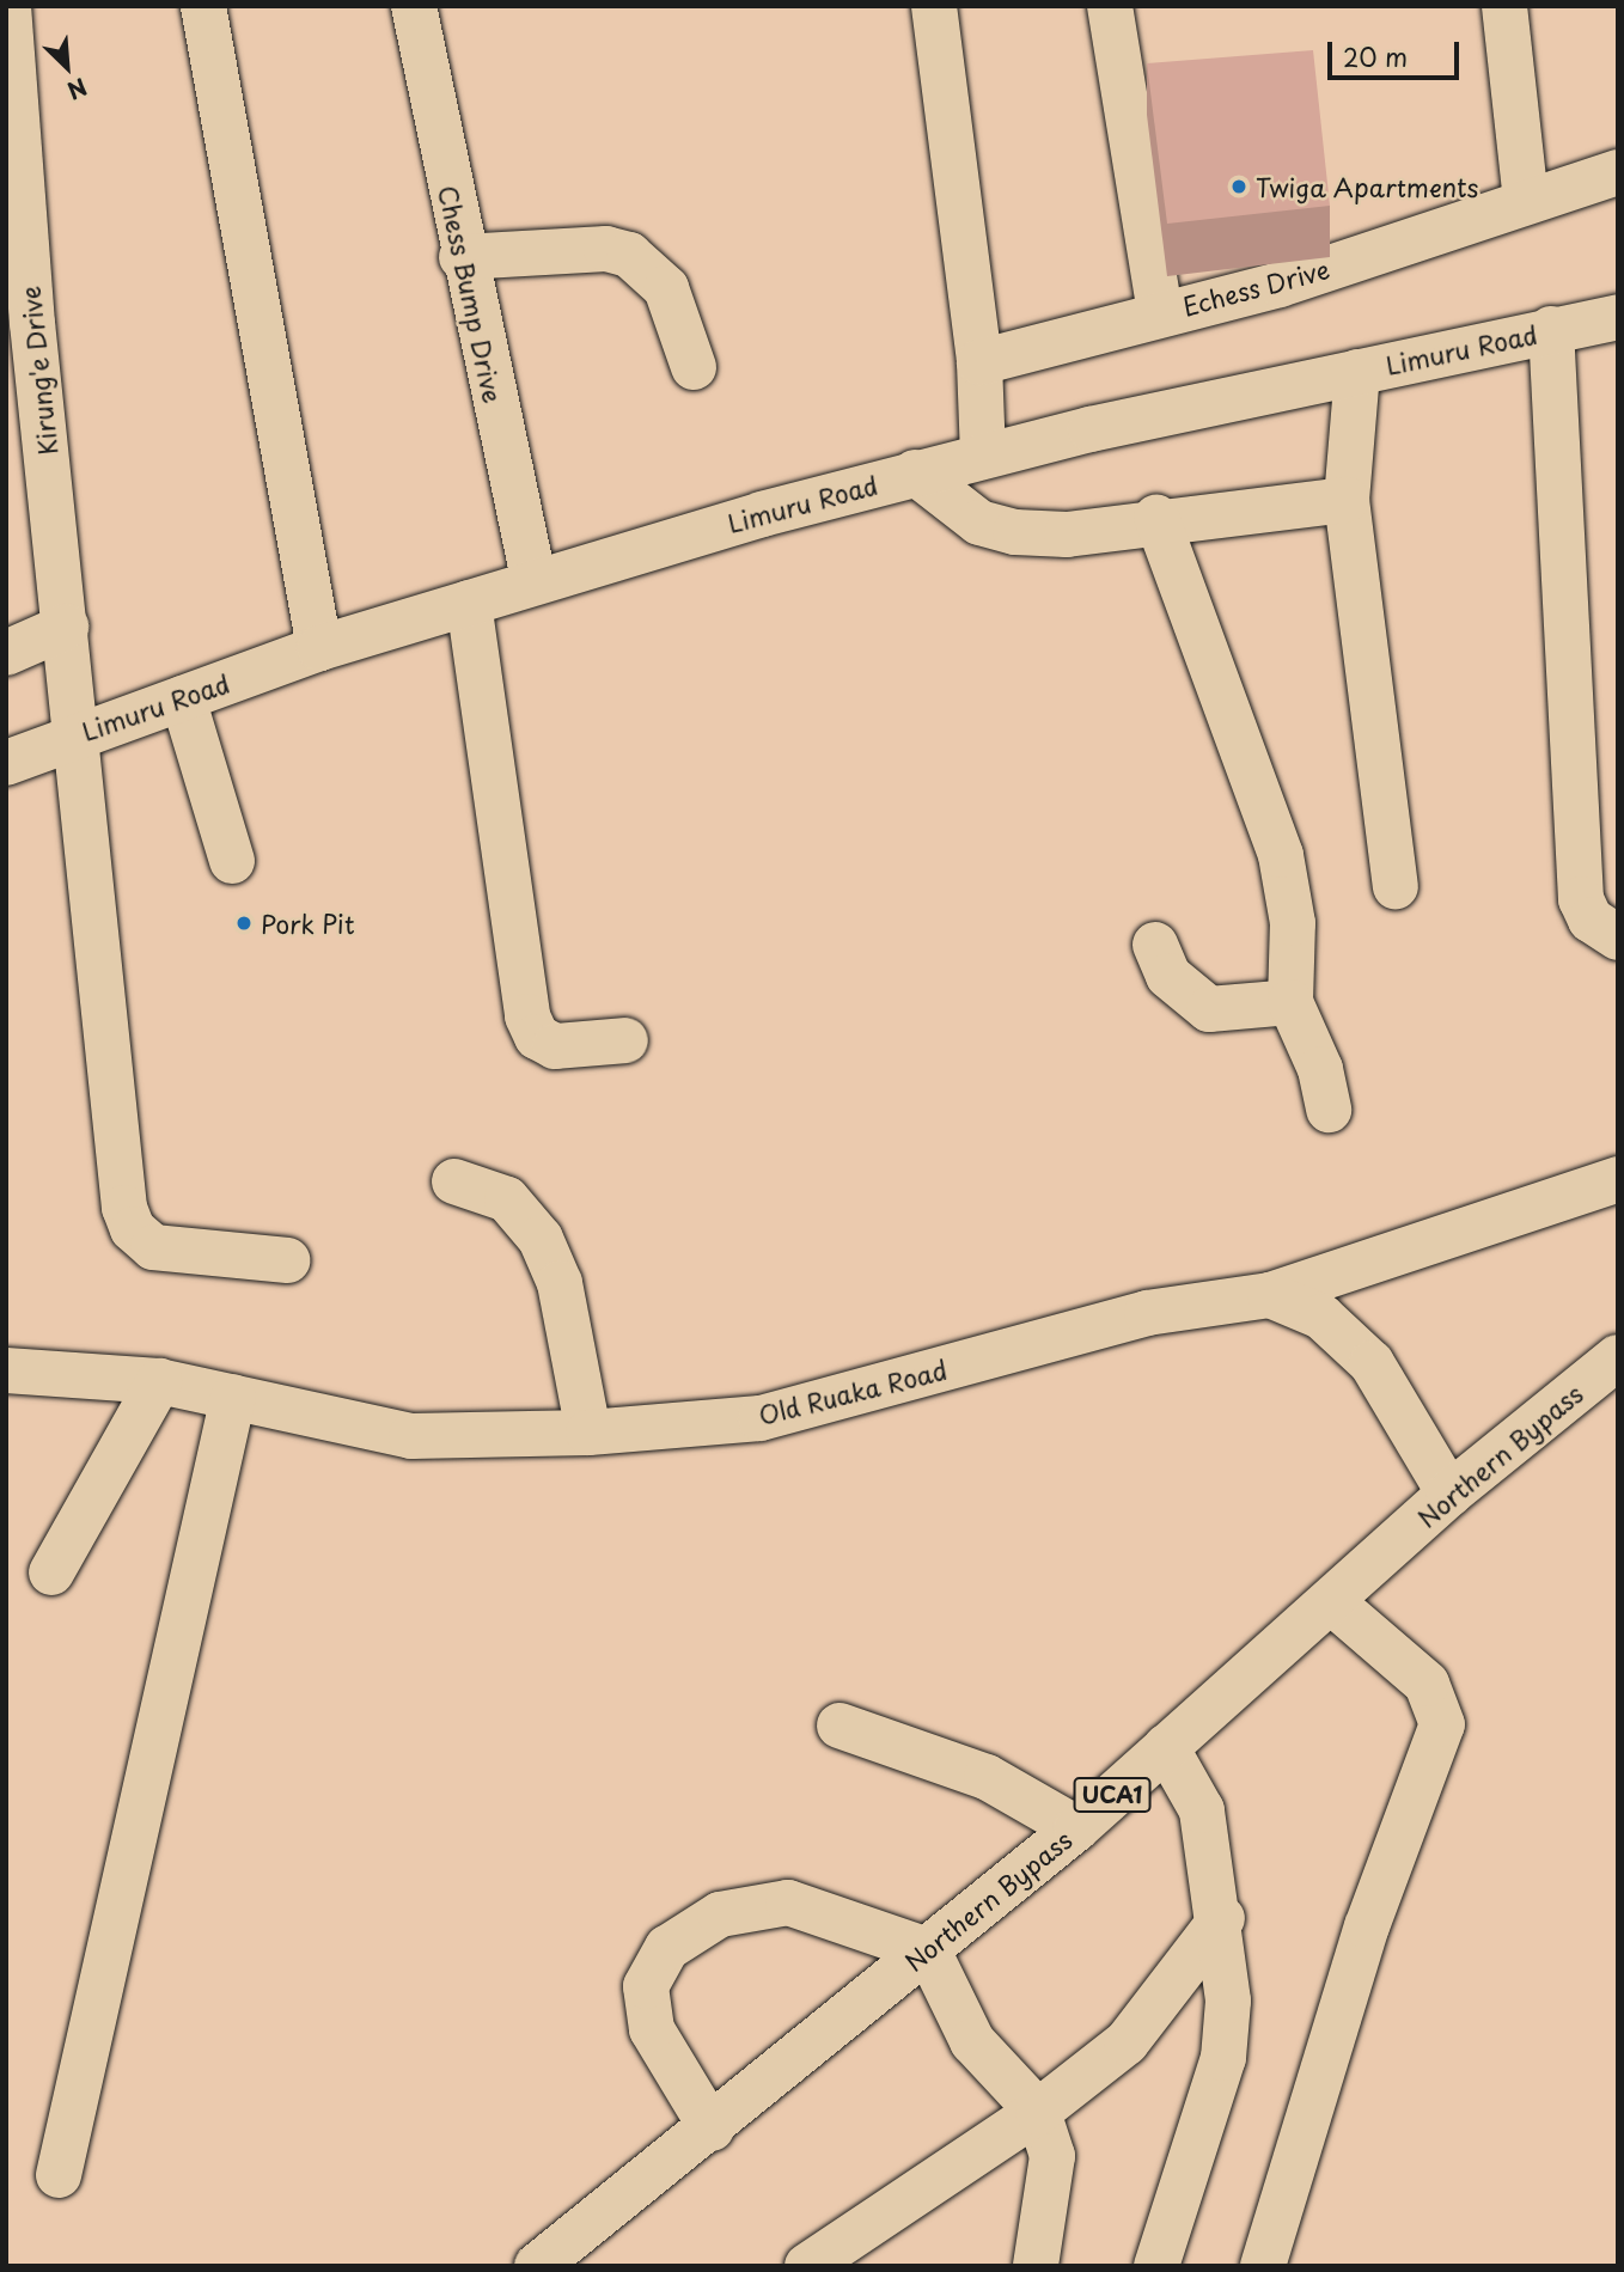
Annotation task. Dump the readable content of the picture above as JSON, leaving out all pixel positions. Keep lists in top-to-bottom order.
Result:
{
  "streets": {
    "street": [
      "Echess Drive",
      "Chess Bump Drive",
      "Limuru Road",
      "Kirung'e Drive",
      "Old Ruaka Road",
      "Northern Bypass",
      "UCA1"
    ]
  },
  "crossings": [
    ["Chess Bump Drive", "Limuru Road"],
    ["Limuru Road", "Kirung'e Drive"]
  ],
  "places": ["Twiga Apartments", "Pork Pit"],
  "scale_bar": "20 m",
  "north": "bottom right"
}
